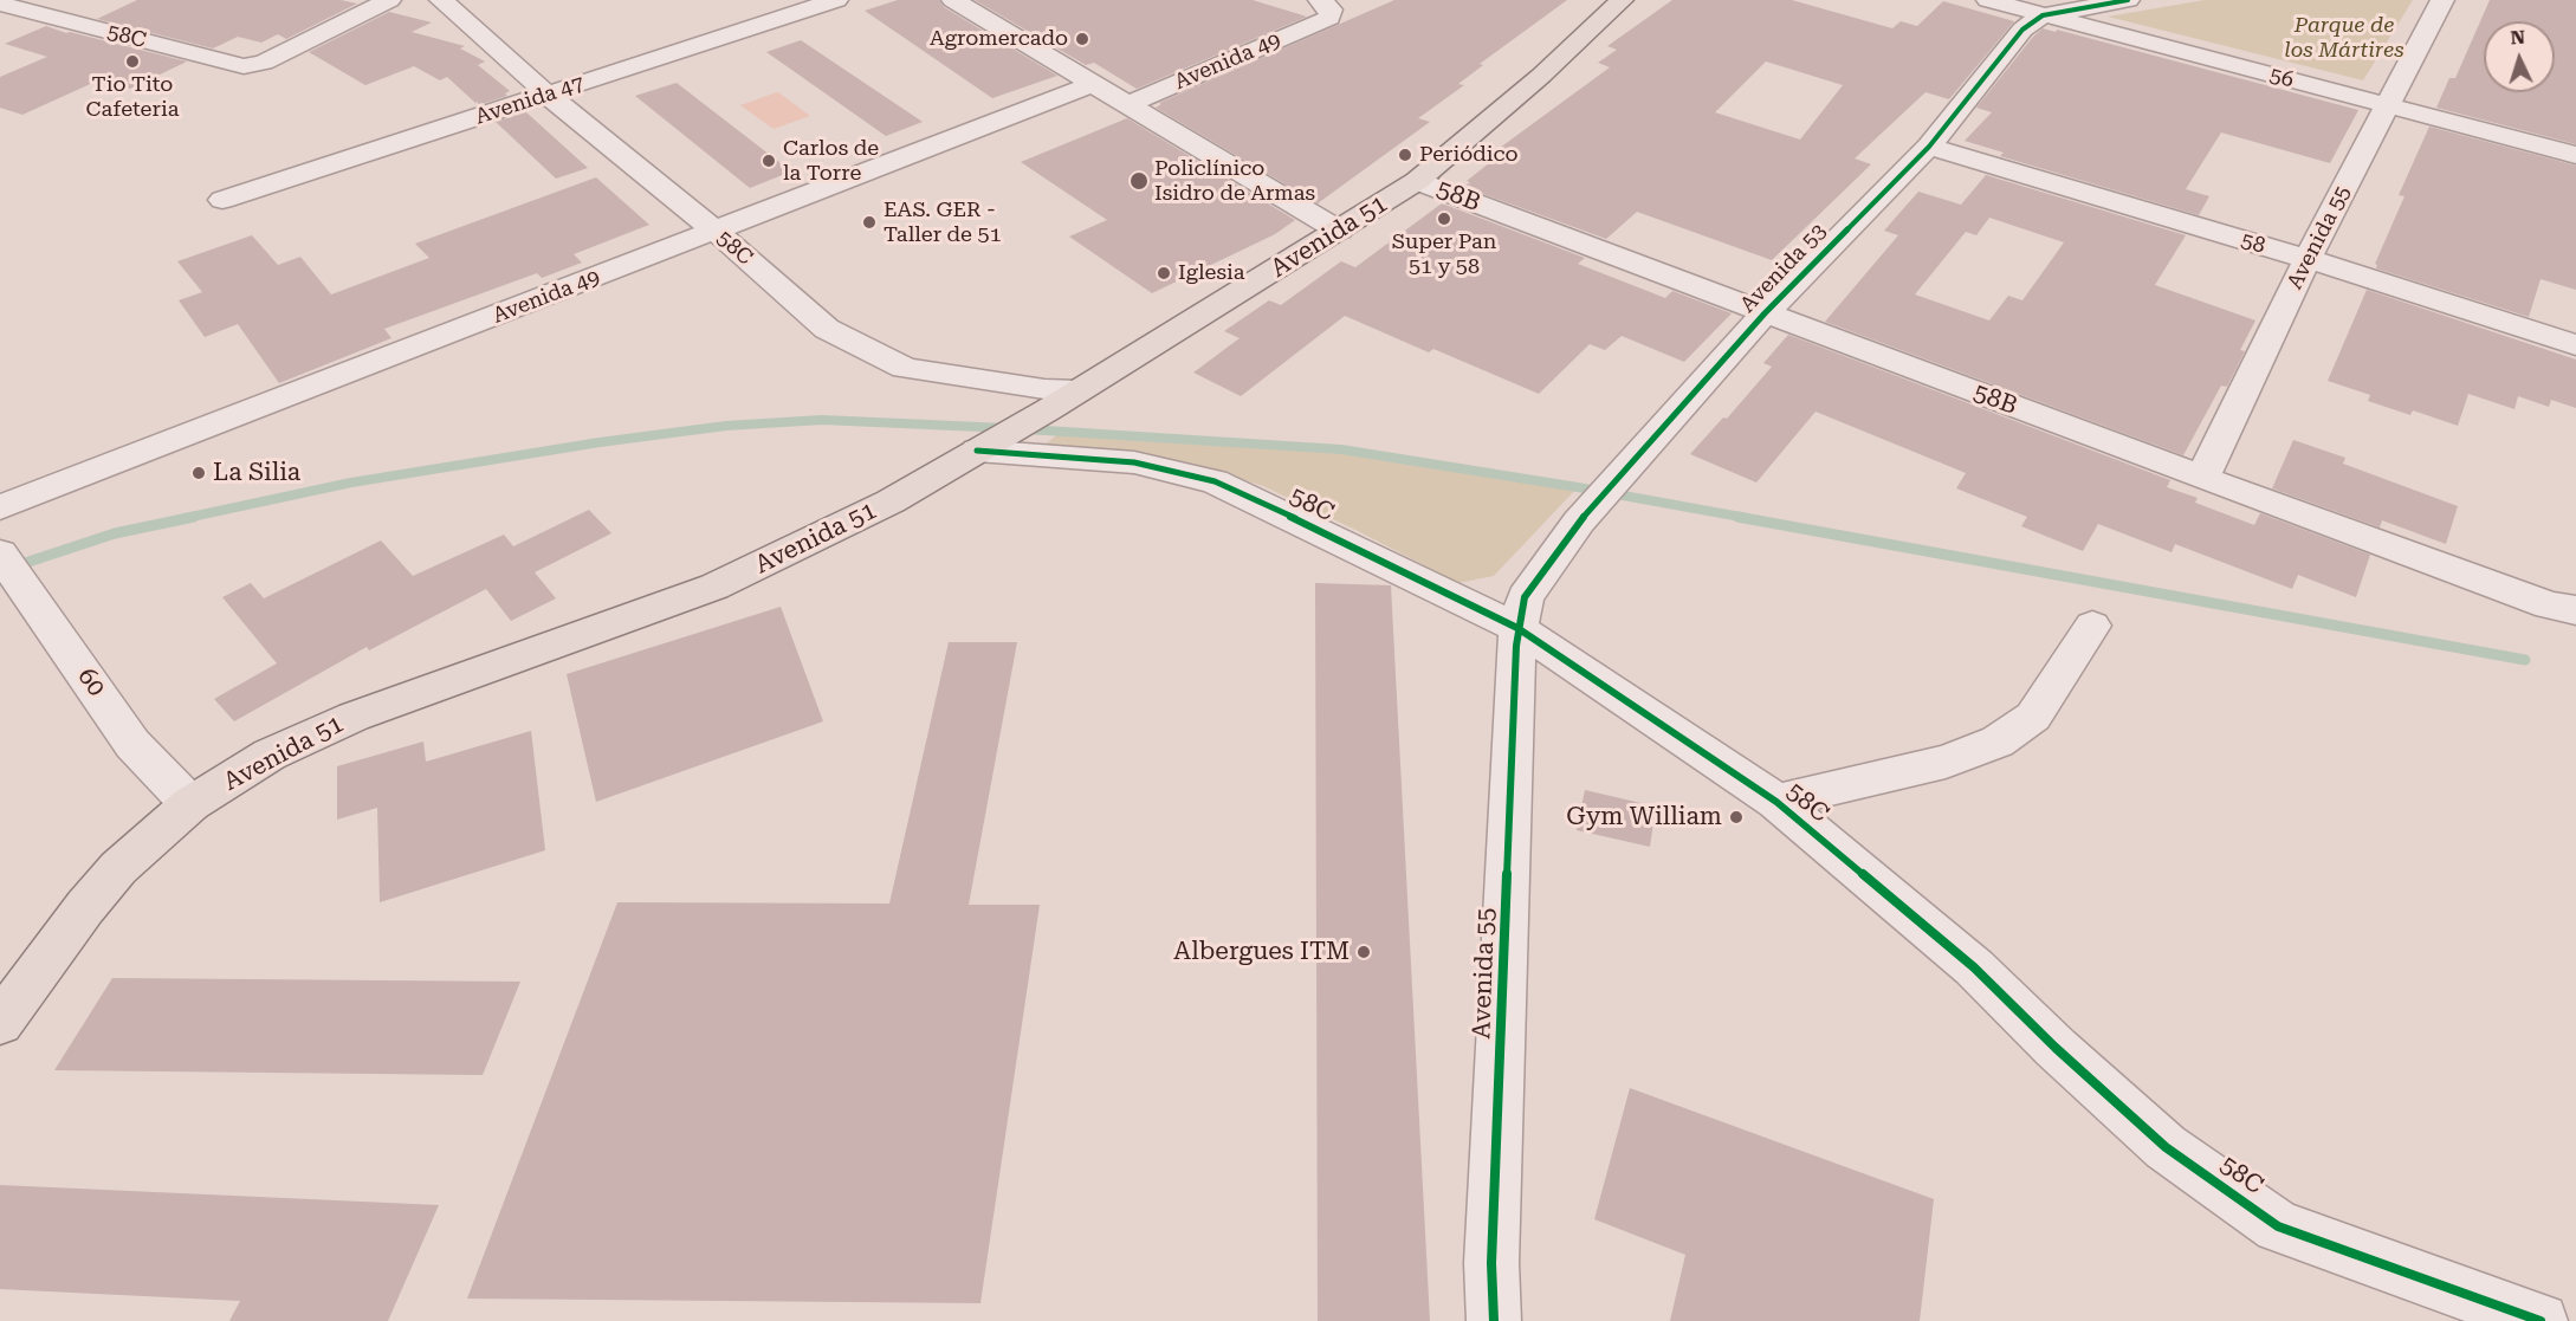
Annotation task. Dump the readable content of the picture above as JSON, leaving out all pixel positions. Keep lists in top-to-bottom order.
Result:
{
  "streets": {
    "main road": ["Avenida 51"],
    "street": [
      "58C",
      "Avenida 49",
      "56",
      "Avenida 47",
      "58B",
      "Avenida 55",
      "58",
      "Avenida 53",
      "60"
    ]
  },
  "crossings": [
    ["58C", "Avenida 49"],
    ["58C", "Avenida 47"],
    ["58C", "Avenida 51"],
    ["58C", "Avenida 55"],
    ["58C", "Avenida 53"],
    ["56", "Avenida 55"],
    ["56", "Avenida 53"],
    ["58B", "Avenida 51"],
    ["58B", "Avenida 55"],
    ["58B", "Avenida 53"],
    ["Avenida 51", "60"],
    ["Avenida 55", "58"],
    ["Avenida 55", "Avenida 53"],
    ["58", "Avenida 53"]
  ],
  "parks": ["Parque de los Mártires"],
  "places": [
    "Agromercado",
    "Tio Tito Cafeteria",
    "Periódico",
    "Carlos de la Torre",
    "Policlínico Isidro de Armas",
    "Super Pan 51 y 58",
    "EAS. GER - Taller de 51",
    "Iglesia",
    "La Silia",
    "Gym William",
    "Albergues ITM"
  ],
  "north": "top"
}
